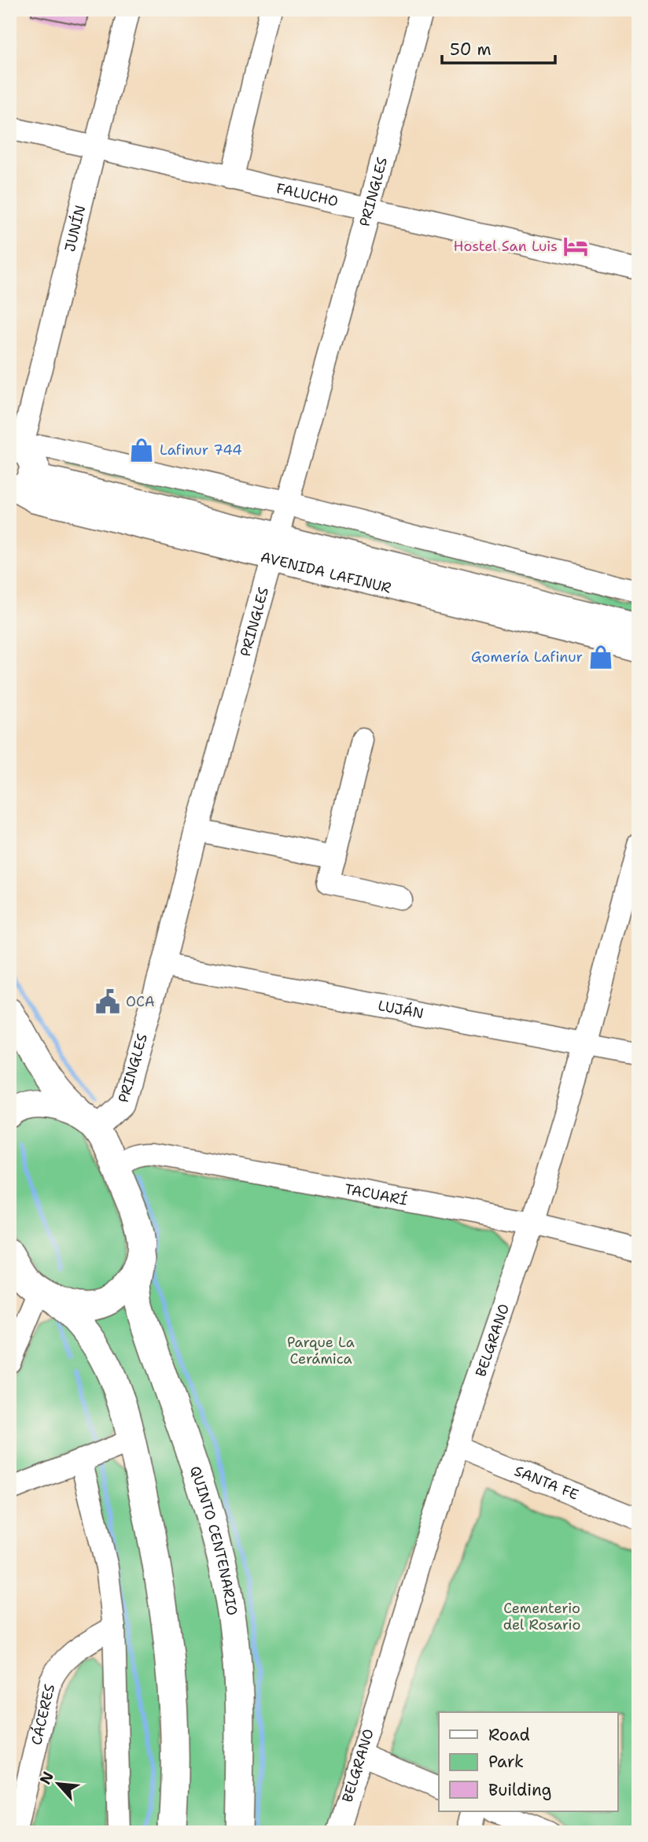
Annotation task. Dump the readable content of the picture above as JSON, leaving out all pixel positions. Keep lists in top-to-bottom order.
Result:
{
  "streets": {
    "main road": ["AVENIDA LAFINUR", "QUINTO CENTENARIO"],
    "street": [
      "PRINGLES",
      "FALUCHO",
      "JUNÍN",
      "LUJÁN",
      "TACUARÍ",
      "BELGRANO",
      "SANTA FE",
      "CÁCERES"
    ]
  },
  "crossings": [
    ["PRINGLES", "FALUCHO"],
    ["PRINGLES", "AVENIDA LAFINUR"],
    ["PRINGLES", "LUJÁN"],
    ["PRINGLES", "QUINTO CENTENARIO"],
    ["FALUCHO", "JUNÍN"],
    ["JUNÍN", "AVENIDA LAFINUR"],
    ["LUJÁN", "BELGRANO"],
    ["TACUARÍ", "BELGRANO"],
    ["TACUARÍ", "QUINTO CENTENARIO"],
    ["BELGRANO", "SANTA FE"]
  ],
  "parks": ["Parque La Cerámica", "Cementerio del Rosario"],
  "places": {
    "hotel": ["Hostel San Luis"],
    "shop": ["Lafinur 744", "Gomería Lafinur"],
    "public building": ["OCA"]
  },
  "legend": ["Road", "Park", "Building"],
  "scale_bar": "50 m",
  "north": "top left"
}
